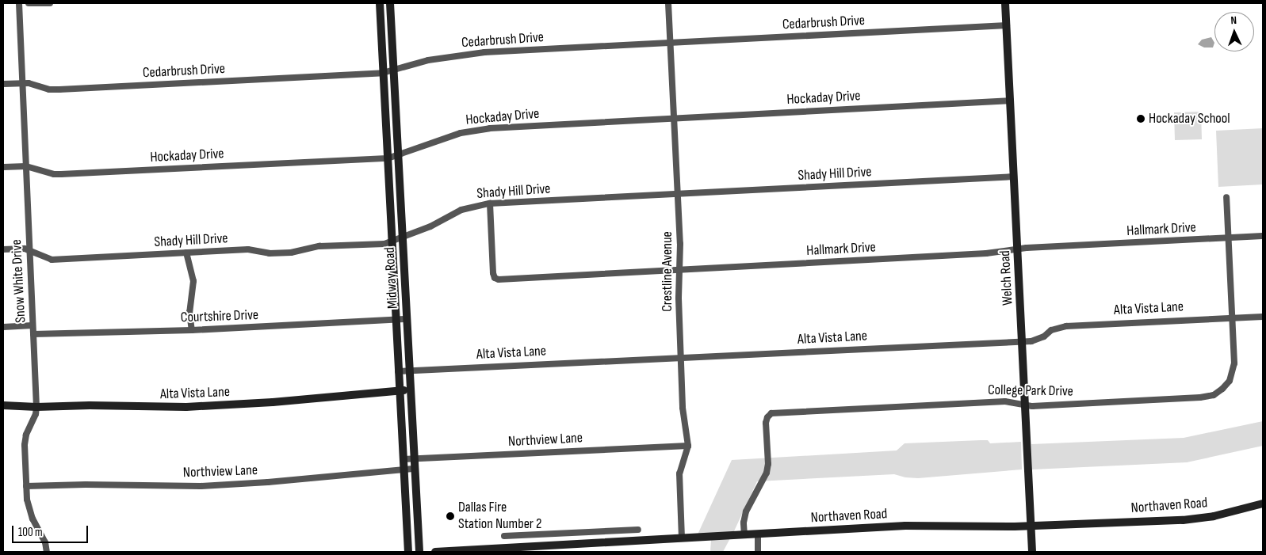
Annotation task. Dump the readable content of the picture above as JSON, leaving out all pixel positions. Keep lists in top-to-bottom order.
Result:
{
  "streets": {
    "street": [
      "Cedarbrush Drive",
      "Hockaday Drive",
      "Shady Hill Drive",
      "Hallmark Drive",
      "Crestline Avenue",
      "Midway Road",
      "Welch Road",
      "Snow White Drive",
      "Alta Vista Lane",
      "Courtshire Drive",
      "College Park Drive",
      "Northview Lane",
      "Northaven Road"
    ]
  },
  "crossings": [
    ["Cedarbrush Drive", "Crestline Avenue"],
    ["Cedarbrush Drive", "Midway Road"],
    ["Cedarbrush Drive", "Welch Road"],
    ["Cedarbrush Drive", "Snow White Drive"],
    ["Hockaday Drive", "Crestline Avenue"],
    ["Hockaday Drive", "Midway Road"],
    ["Hockaday Drive", "Welch Road"],
    ["Hockaday Drive", "Snow White Drive"],
    ["Shady Hill Drive", "Hallmark Drive"],
    ["Shady Hill Drive", "Crestline Avenue"],
    ["Shady Hill Drive", "Midway Road"],
    ["Shady Hill Drive", "Welch Road"],
    ["Shady Hill Drive", "Snow White Drive"],
    ["Hallmark Drive", "Crestline Avenue"],
    ["Hallmark Drive", "Welch Road"],
    ["Hallmark Drive", "College Park Drive"],
    ["Crestline Avenue", "Alta Vista Lane"],
    ["Crestline Avenue", "Northview Lane"],
    ["Crestline Avenue", "Northaven Road"],
    ["Midway Road", "Alta Vista Lane"],
    ["Midway Road", "Courtshire Drive"],
    ["Midway Road", "Northview Lane"],
    ["Welch Road", "Alta Vista Lane"],
    ["Welch Road", "College Park Drive"],
    ["Welch Road", "Northaven Road"],
    ["Snow White Drive", "Alta Vista Lane"],
    ["Snow White Drive", "Courtshire Drive"],
    ["Snow White Drive", "Northview Lane"],
    ["Alta Vista Lane", "College Park Drive"],
    ["College Park Drive", "Northaven Road"]
  ],
  "places": ["Hockaday School", "Dallas Fire Station Number 2"],
  "scale_bar": "100 m",
  "north": "top"
}
